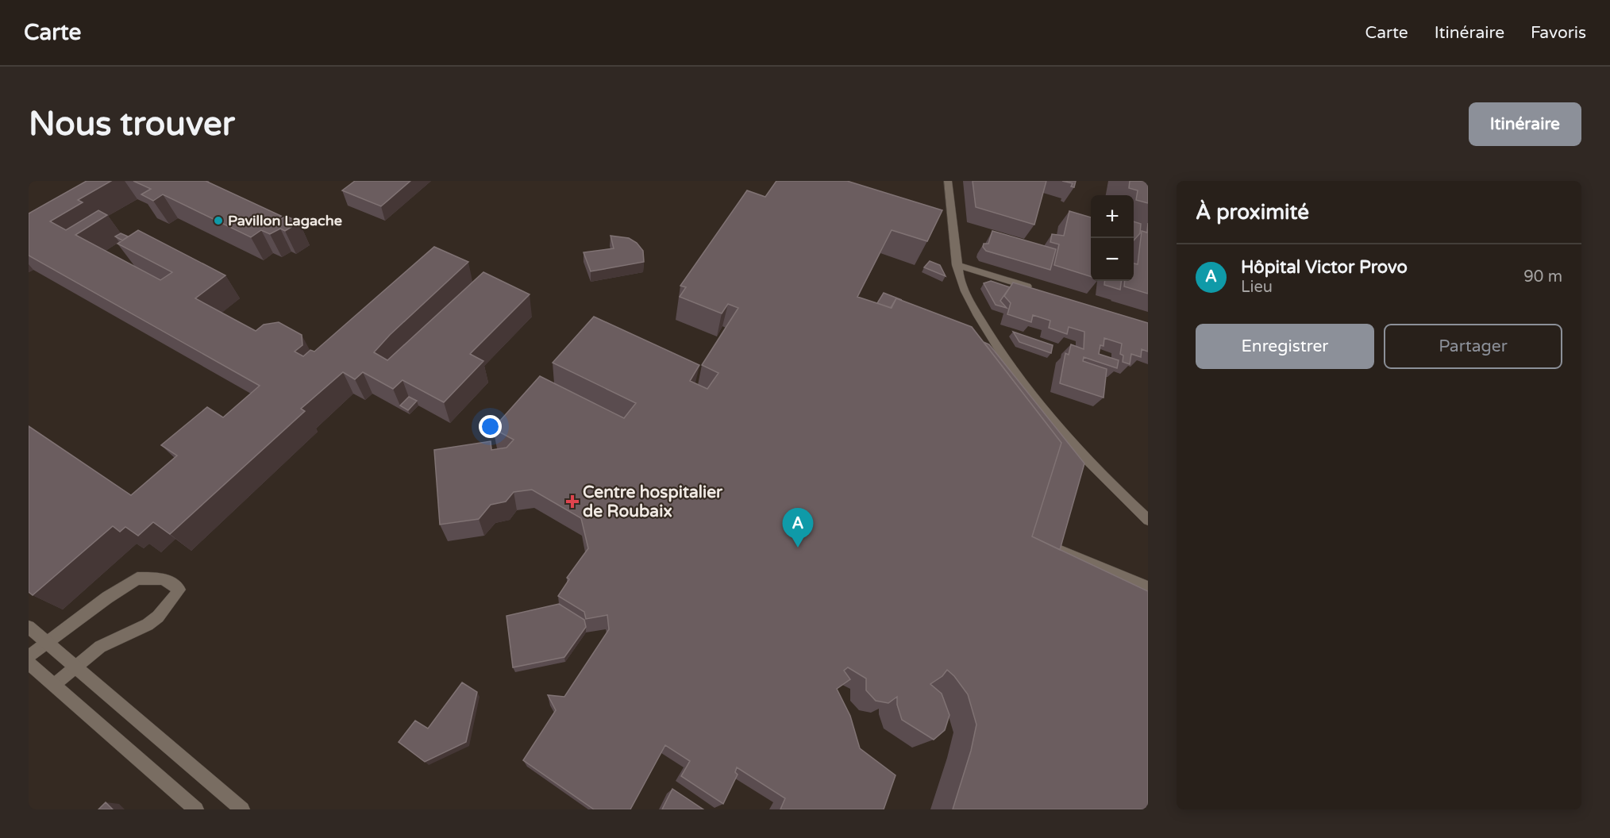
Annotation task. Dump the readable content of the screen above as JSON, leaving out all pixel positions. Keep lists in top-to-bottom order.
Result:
{
  "places": {
    "other": ["Pavillon Lagache"],
    "health": ["Centre hospitalier de Roubaix"]
  },
  "page": {
    "header": "Carte",
    "nav": ["Carte", "Itinéraire", "Favoris"],
    "buttons": [
      "Itinéraire",
      ["Enregistrer", "Partager"]
    ],
    "title": "Nous trouver",
    "heading": "À proximité",
    "map_buttons": ["+", "−"],
    "list": [
      {
        "mark": "A",
        "name": "Hôpital Victor Provo",
        "note": "Lieu",
        "value": "90 m"
      }
    ],
    "pins": "A"
  }
}
